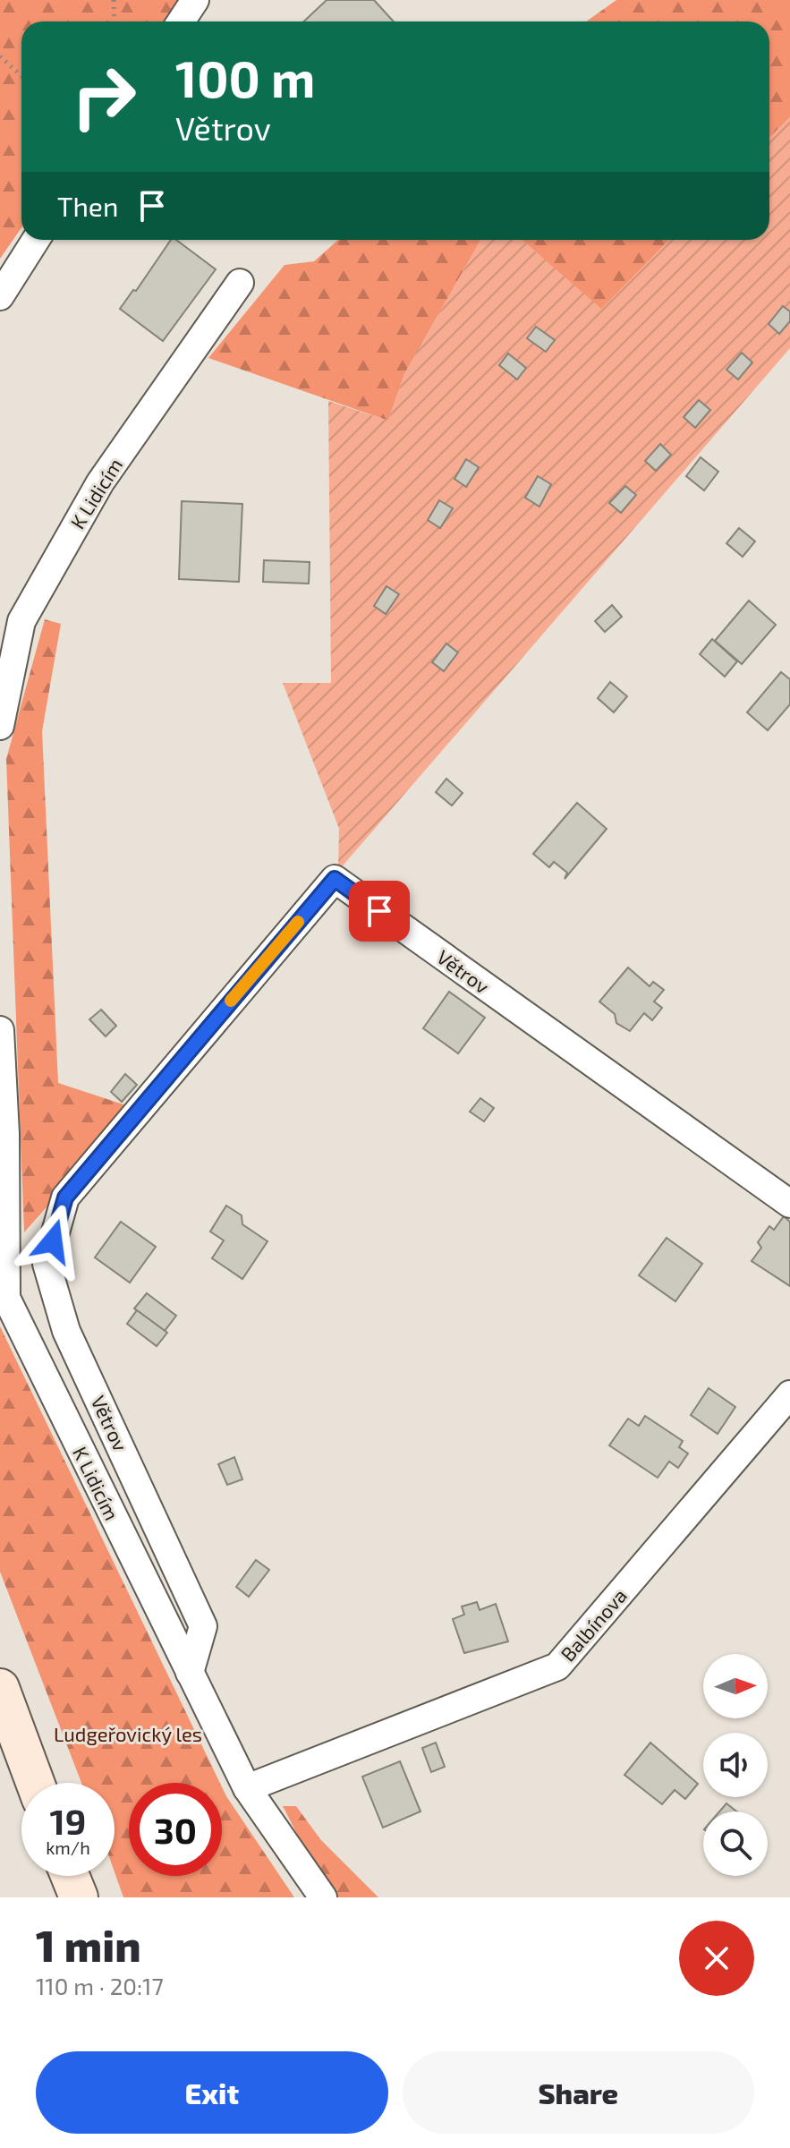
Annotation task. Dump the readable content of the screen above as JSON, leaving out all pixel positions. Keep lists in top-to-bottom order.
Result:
{
  "streets": {
    "street": ["K Lidicím", "Větrov", "Balbínova"]
  },
  "crossings": [
    ["K Lidicím", "Větrov"],
    ["K Lidicím", "Balbínova"]
  ],
  "parks": ["Ludgeřovický les"],
  "north": "right",
  "page": {
    "turn": ["100 m", "Větrov"],
    "then": "Then",
    "speed": "19 km/h",
    "limit": "30",
    "heading": ["1 min", "110 m · 20:17"],
    "buttons": ["Exit", "Share"]
  }
}
